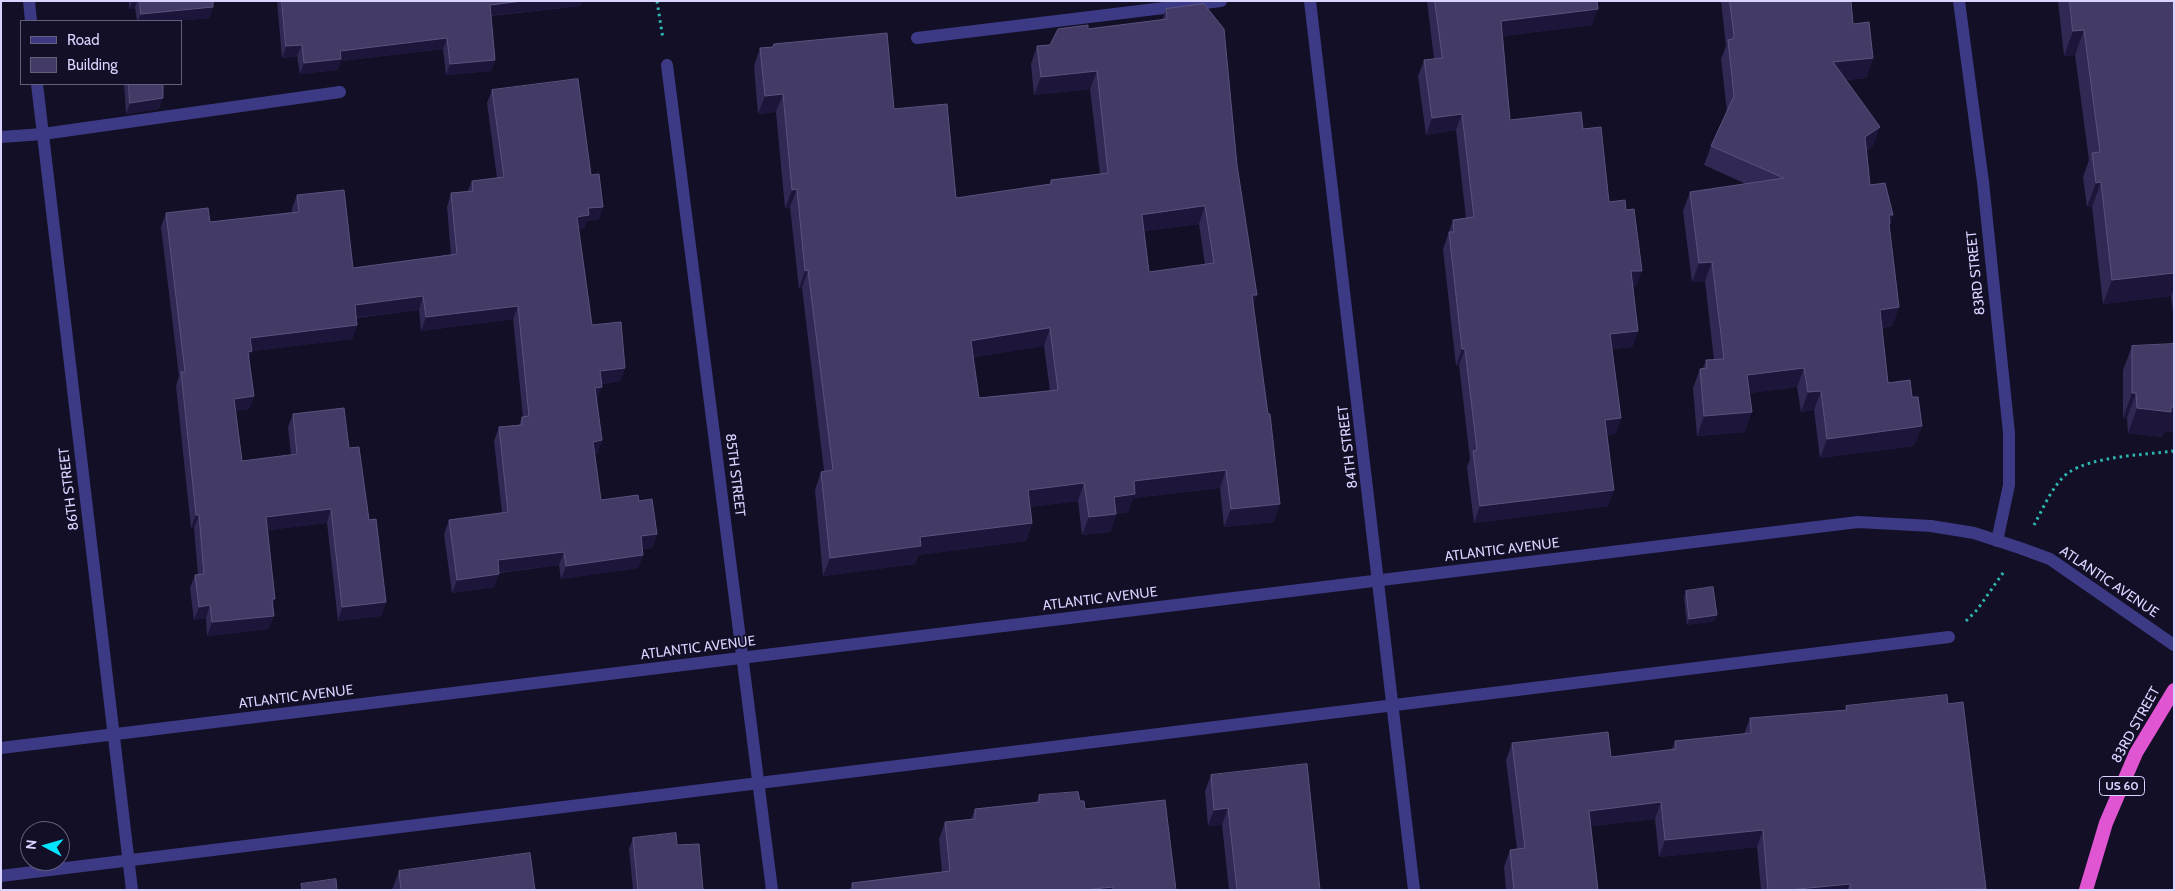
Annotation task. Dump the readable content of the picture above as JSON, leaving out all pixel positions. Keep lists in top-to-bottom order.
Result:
{
  "streets": {
    "highway": ["83RD STREET", "US 60"],
    "street": [
      "84TH STREET",
      "85TH STREET",
      "86TH STREET",
      "ATLANTIC AVENUE"
    ]
  },
  "crossings": [
    ["83RD STREET", "ATLANTIC AVENUE"],
    ["84TH STREET", "ATLANTIC AVENUE"],
    ["85TH STREET", "ATLANTIC AVENUE"],
    ["86TH STREET", "ATLANTIC AVENUE"]
  ],
  "legend": ["Road", "Building"],
  "north": "left"
}
